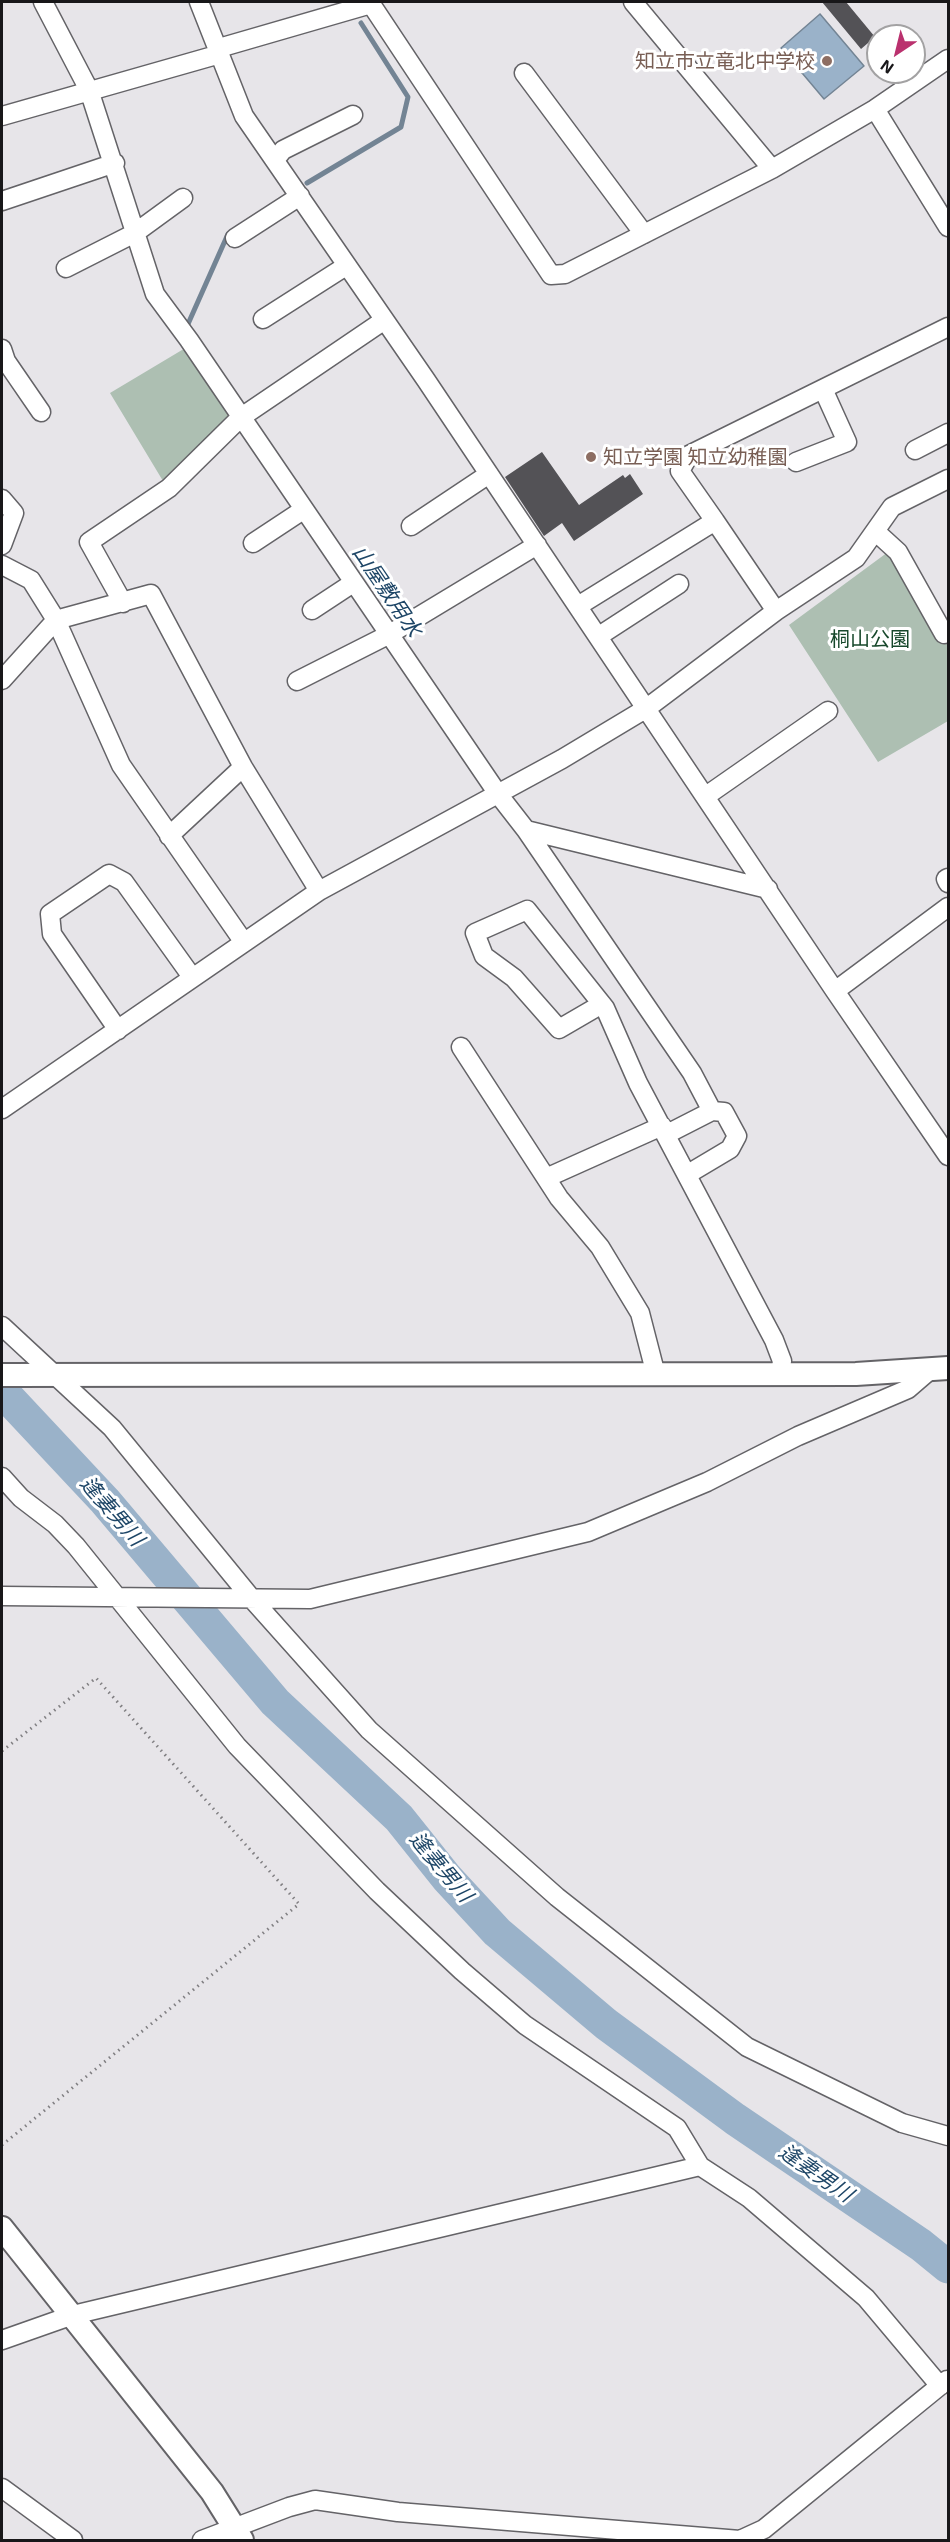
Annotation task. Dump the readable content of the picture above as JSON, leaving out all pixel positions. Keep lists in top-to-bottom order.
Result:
{
  "water": ["山屋敷用水", "逢妻男川"],
  "parks": ["桐山公園"],
  "places": ["知立市立竜北中学校", "知立学園 知立幼稚園"],
  "north": "bottom left"
}
